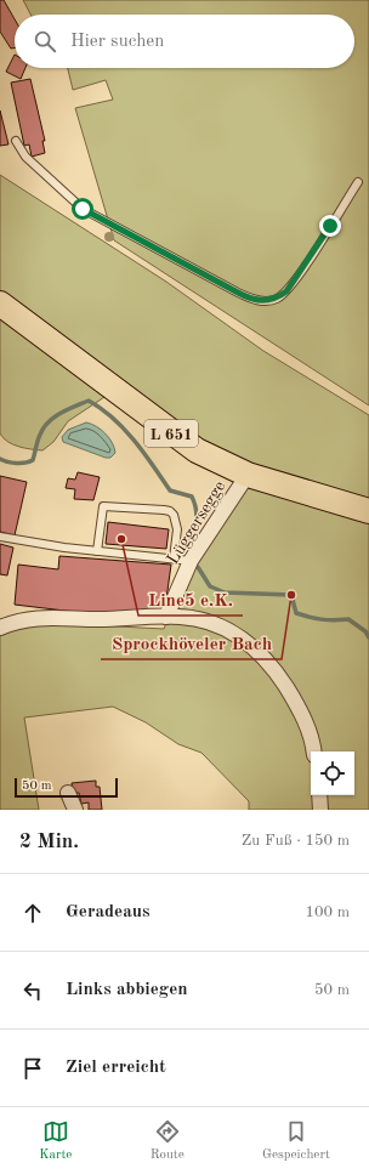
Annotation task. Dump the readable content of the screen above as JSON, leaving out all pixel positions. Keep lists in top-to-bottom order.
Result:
{
  "streets": {
    "main road": ["L 651"],
    "street": ["Lüggersegge"]
  },
  "crossings": [
    ["L 651", "Lüggersegge"]
  ],
  "places": ["Line5 e.K.", "Sprockhöveler Bach"],
  "scale_bar": "50 m",
  "page": {
    "search": "Hier suchen",
    "scale": "50 m",
    "heading": ["2 Min.", "Zu Fuß · 150 m"],
    "list": [
      ["Geradeaus", "100 m"],
      ["Links abbiegen", "50 m"],
      "Ziel erreicht"
    ],
    "nav": ["Karte", "Route", "Gespeichert"]
  }
}
